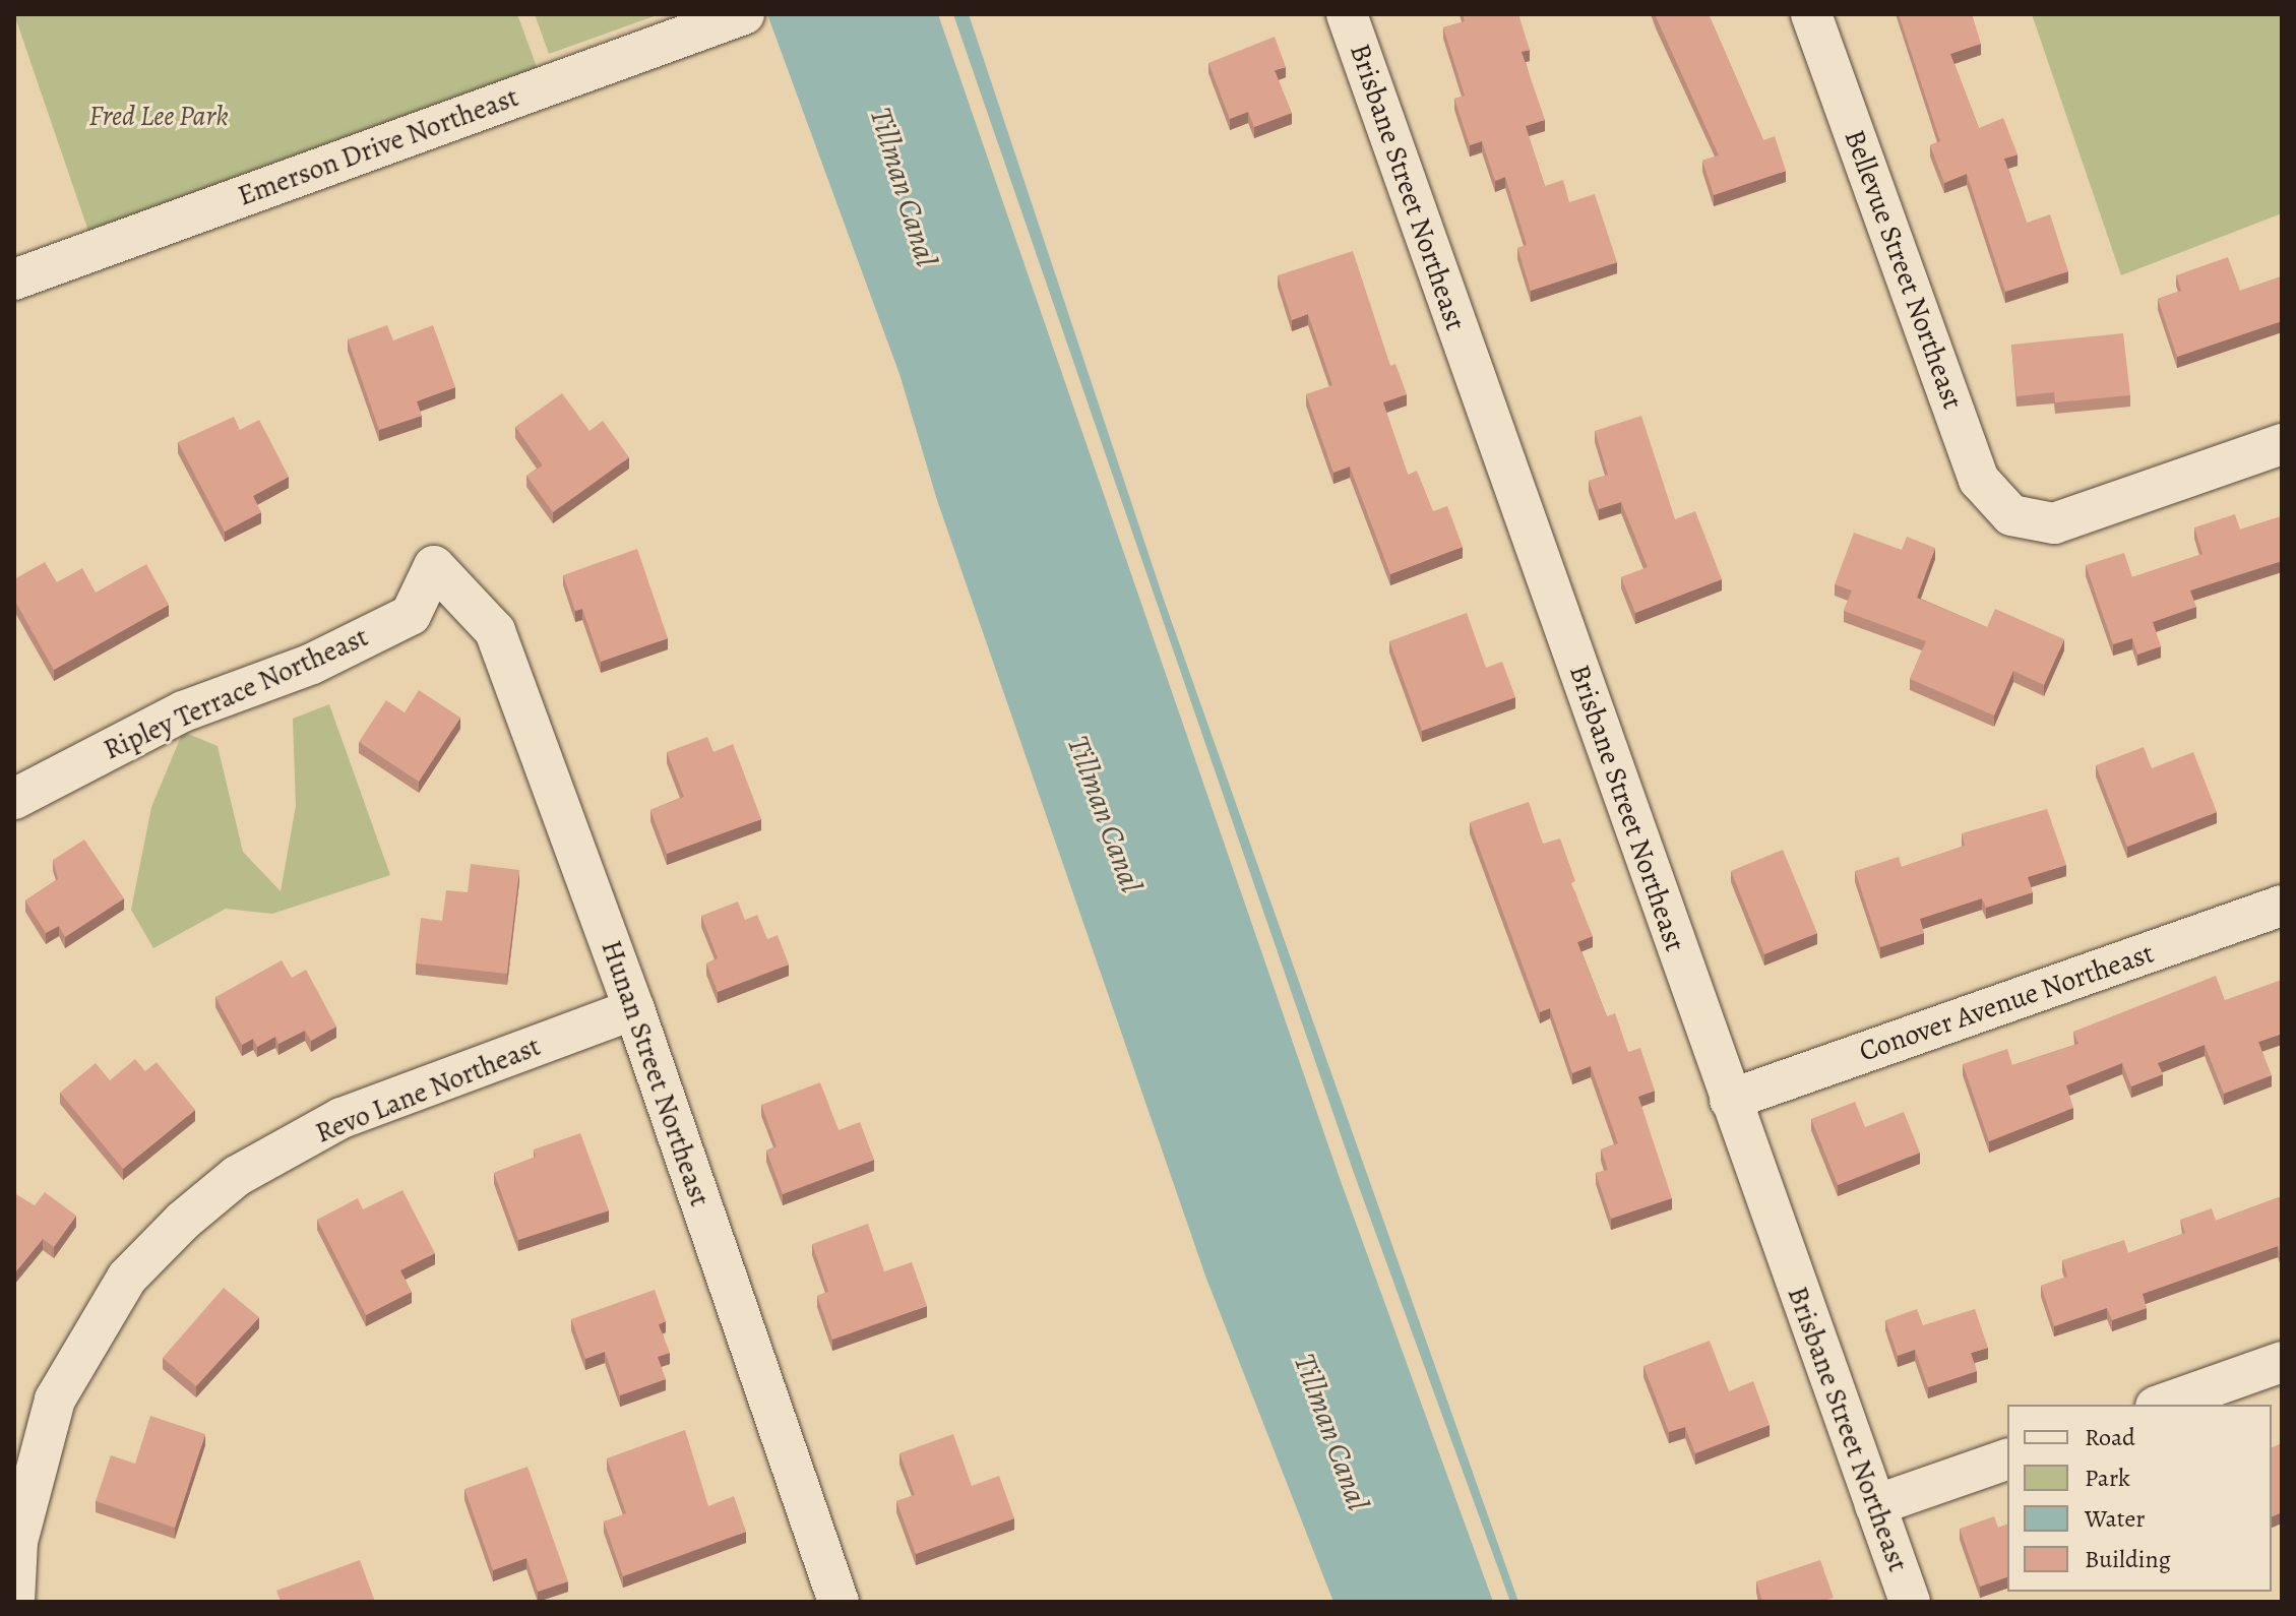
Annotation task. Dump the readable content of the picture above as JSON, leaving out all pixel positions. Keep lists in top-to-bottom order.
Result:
{
  "streets": {
    "street": [
      "Emerson Drive Northeast",
      "Brisbane Street Northeast",
      "Bellevue Street Northeast",
      "Ripley Terrace Northeast",
      "Conover Avenue Northeast",
      "Hunan Street Northeast",
      "Revo Lane Northeast"
    ]
  },
  "crossings": [
    ["Brisbane Street Northeast", "Conover Avenue Northeast"],
    ["Ripley Terrace Northeast", "Hunan Street Northeast"],
    ["Hunan Street Northeast", "Revo Lane Northeast"]
  ],
  "water": ["Tillman Canal"],
  "parks": ["Fred Lee Park"],
  "legend": [
    "Road",
    "Park",
    "Water",
    "Building"
  ]
}
